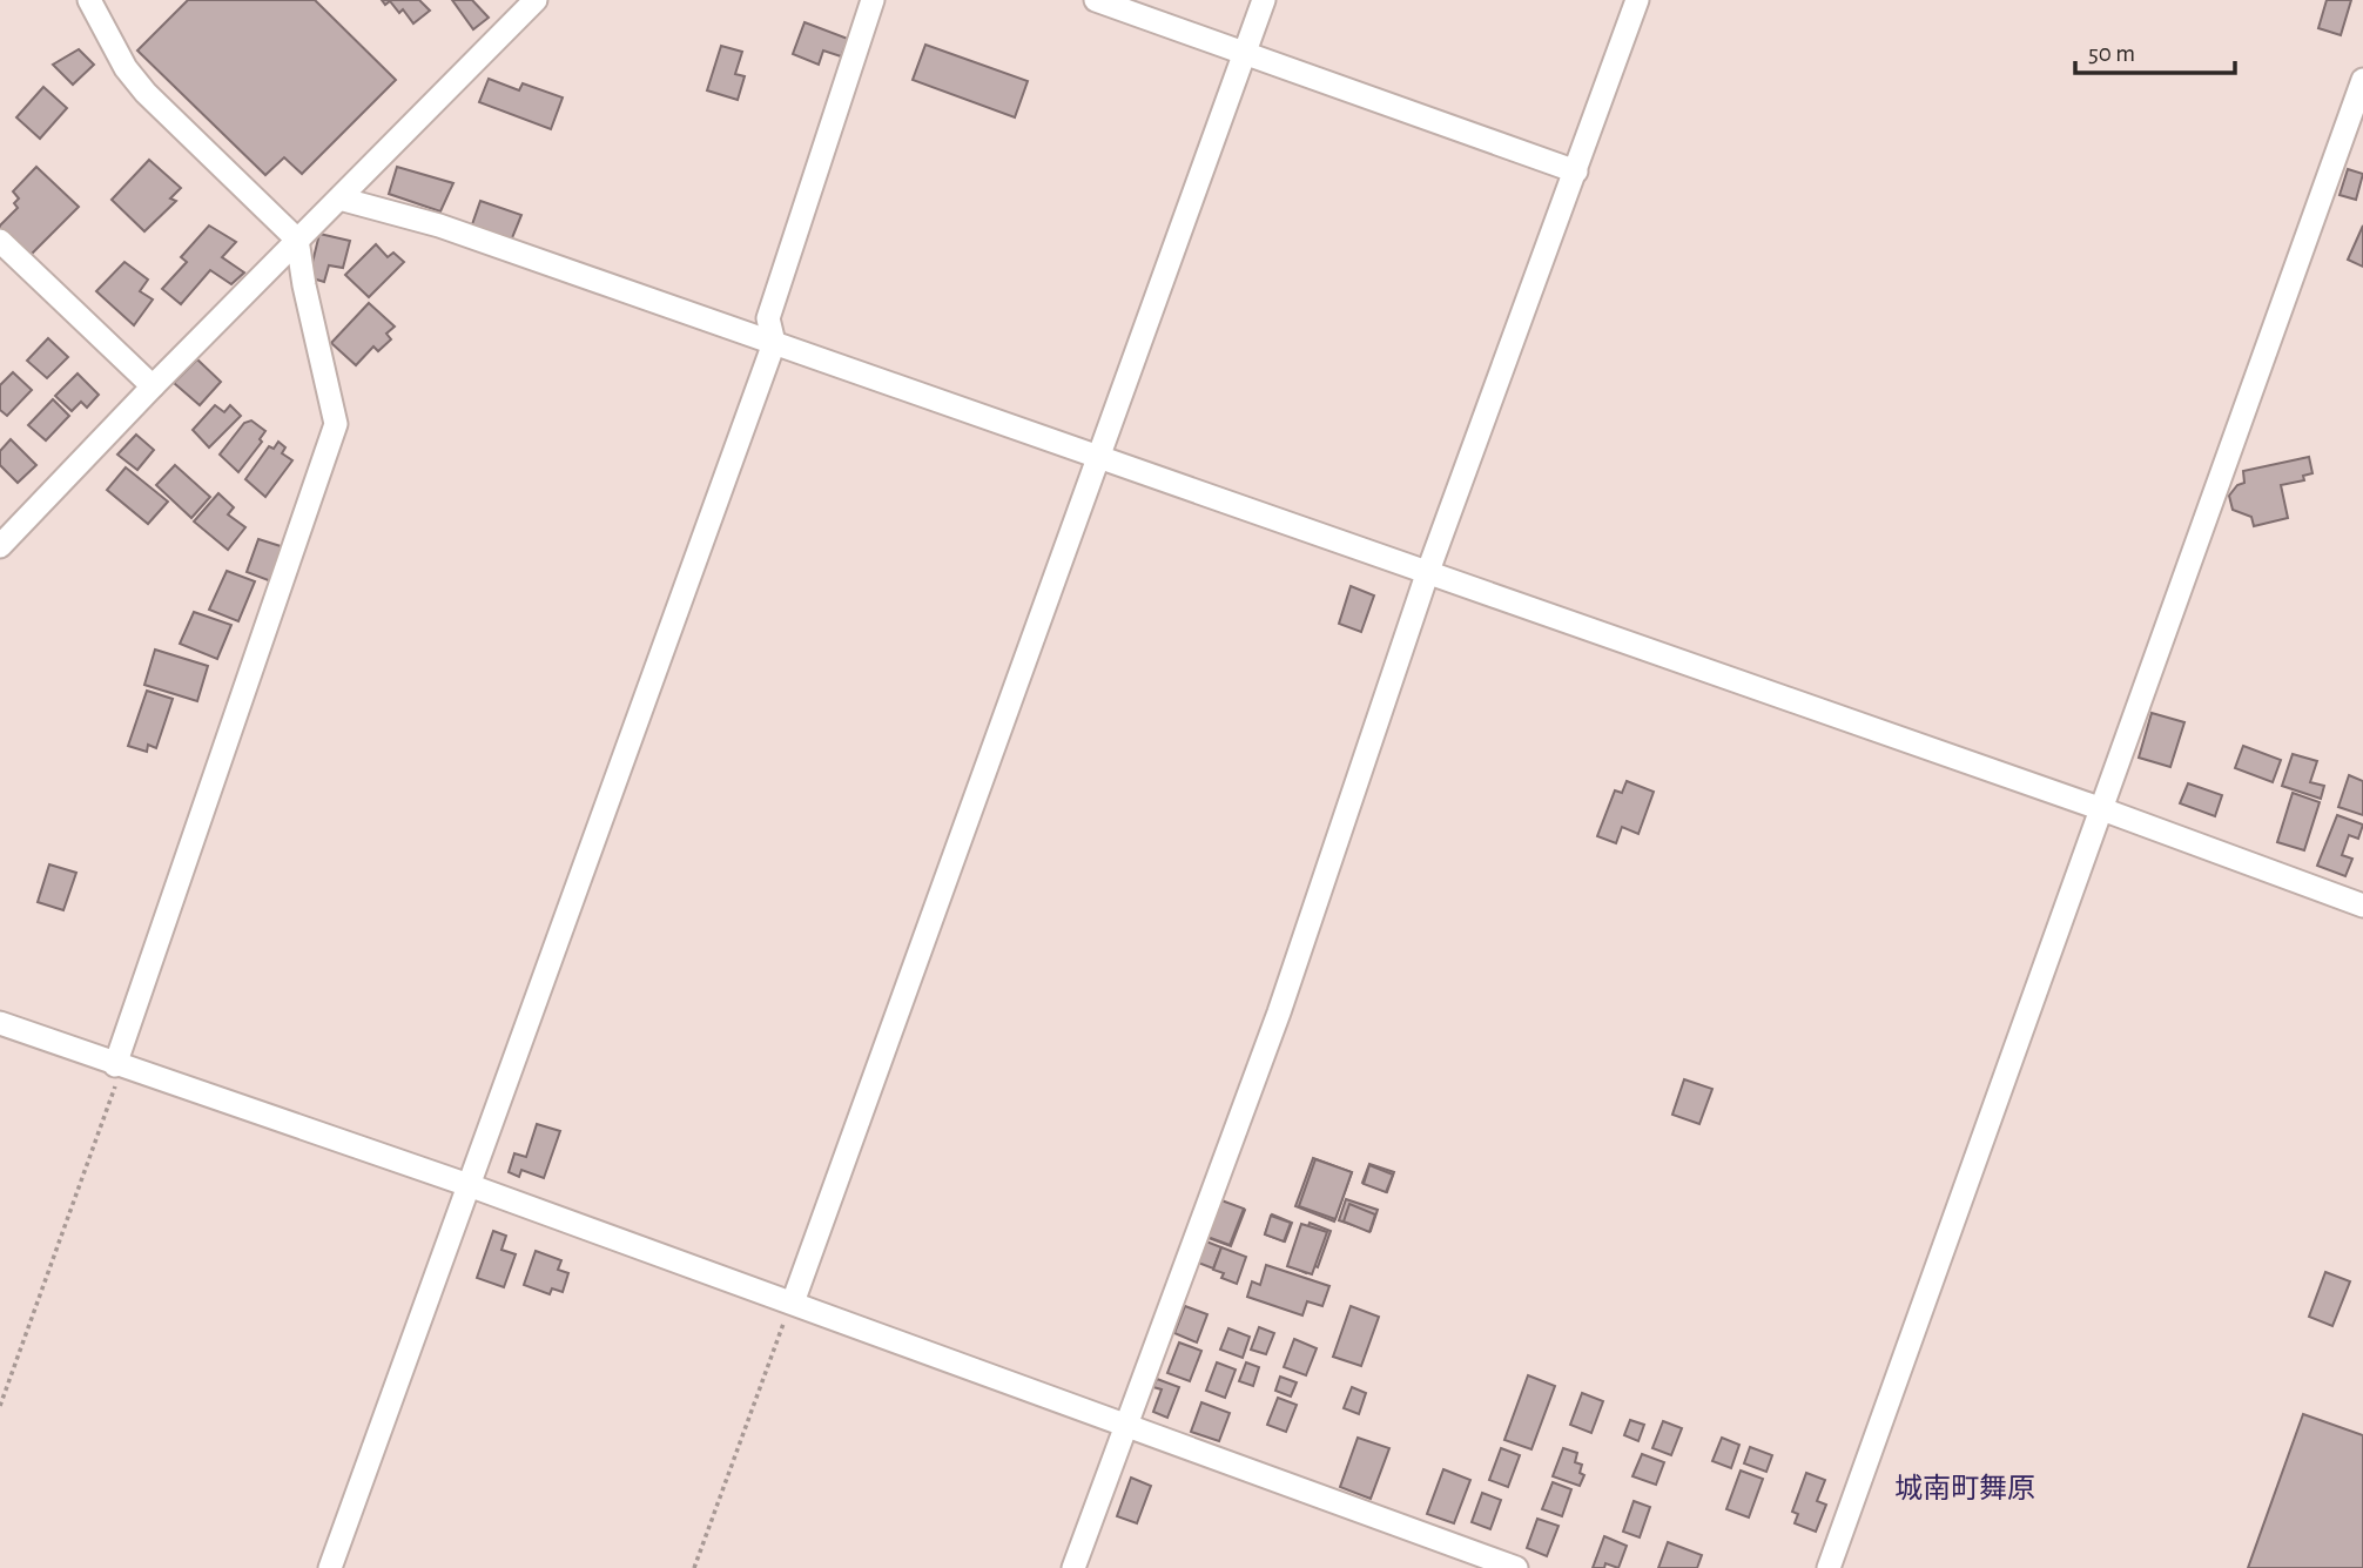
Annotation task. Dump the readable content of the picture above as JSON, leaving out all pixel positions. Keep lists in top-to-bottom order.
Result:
{
  "districts": ["城南町舞原"],
  "scale_bar": "50 m"
}
